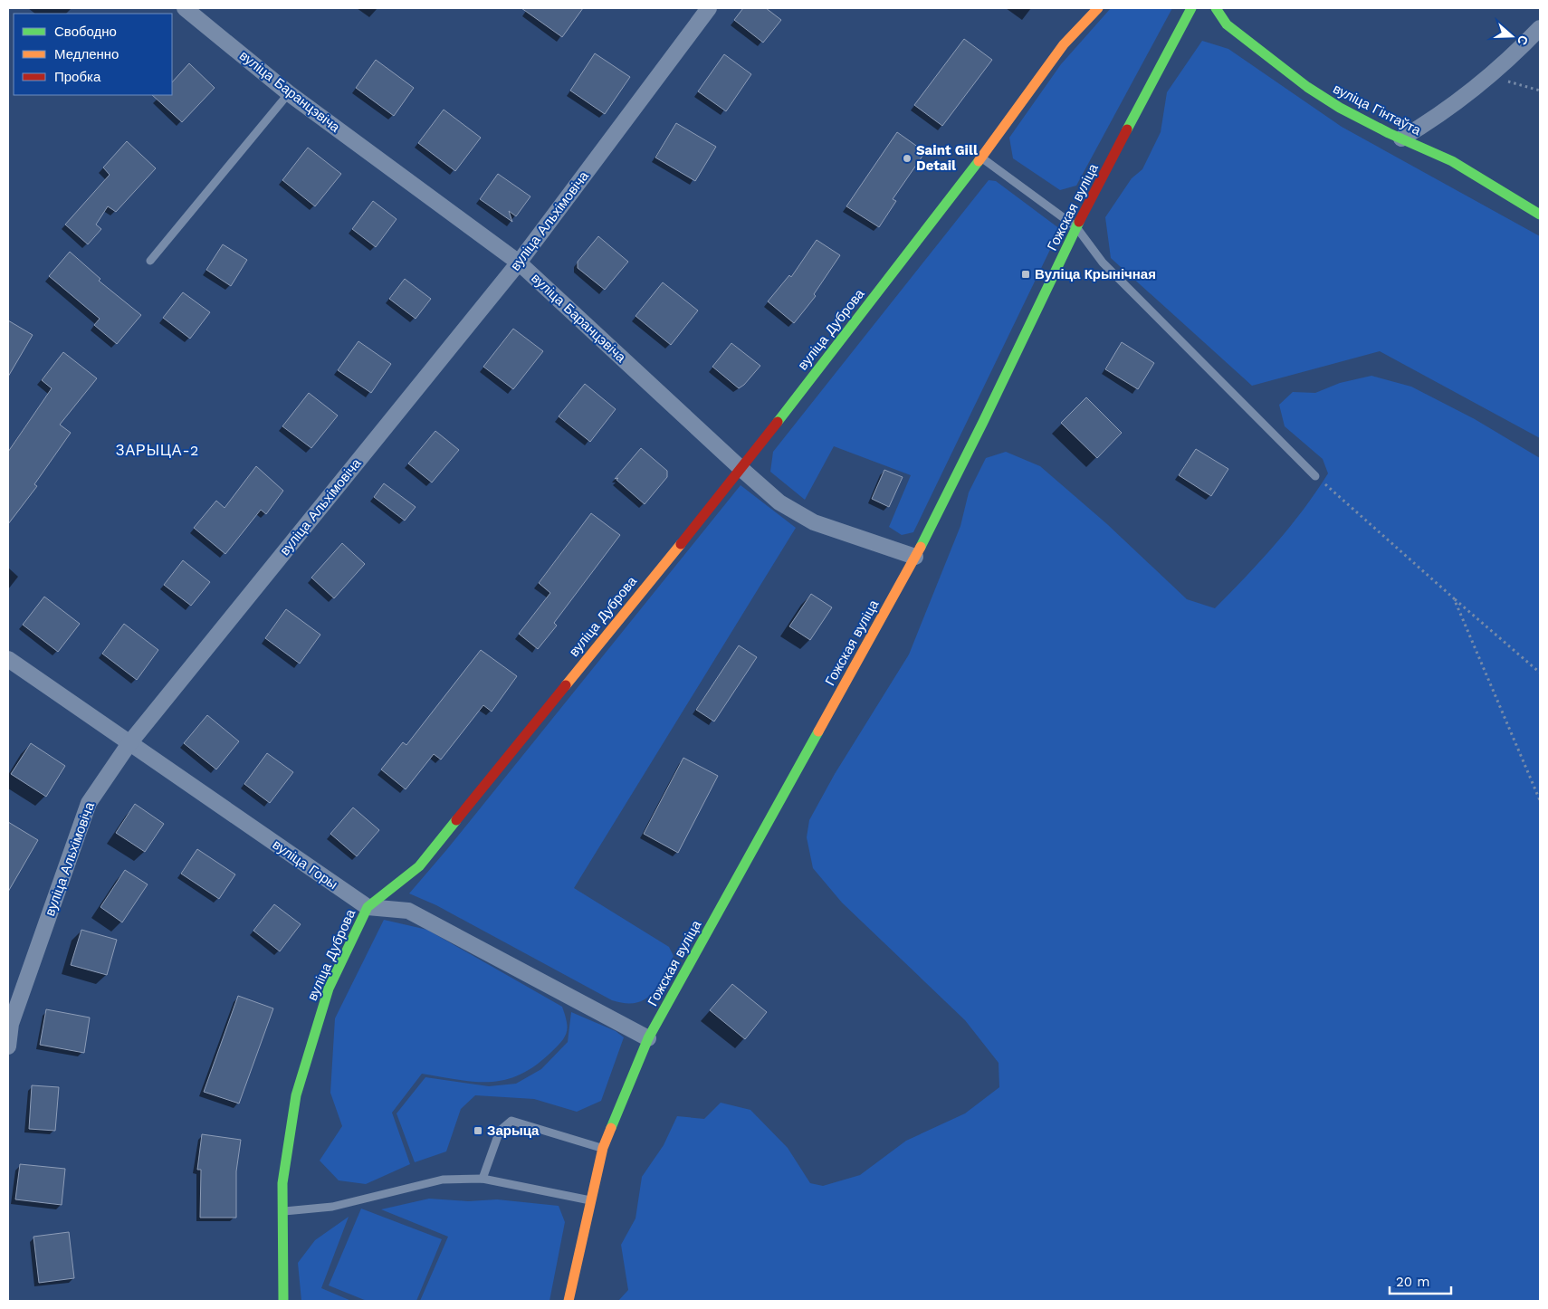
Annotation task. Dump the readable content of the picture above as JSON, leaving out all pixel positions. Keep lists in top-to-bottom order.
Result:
{
  "streets": {
    "street": [
      "вуліца Баранцэвіча",
      "вуліца Гінтаўта",
      "Гожская вуліца",
      "вуліца Альхімовіча",
      "вуліца Дуброва",
      "вуліца Горы"
    ]
  },
  "crossings": [
    ["вуліца Баранцэвіча", "Гожская вуліца"],
    ["вуліца Баранцэвіча", "вуліца Альхімовіча"],
    ["вуліца Баранцэвіча", "вуліца Дуброва"],
    ["Гожская вуліца", "вуліца Горы"],
    ["вуліца Альхімовіча", "вуліца Горы"],
    ["вуліца Дуброва", "вуліца Горы"]
  ],
  "districts": ["ЗАРЫЦА-2"],
  "places": {
    "other": ["Saint Gill Detail"],
    "transit": ["Вуліца Крынічная", "Зарыца"]
  },
  "legend": ["Свободно", "Медленно", "Пробка"],
  "scale_bar": "20 m",
  "north": "right"
}
